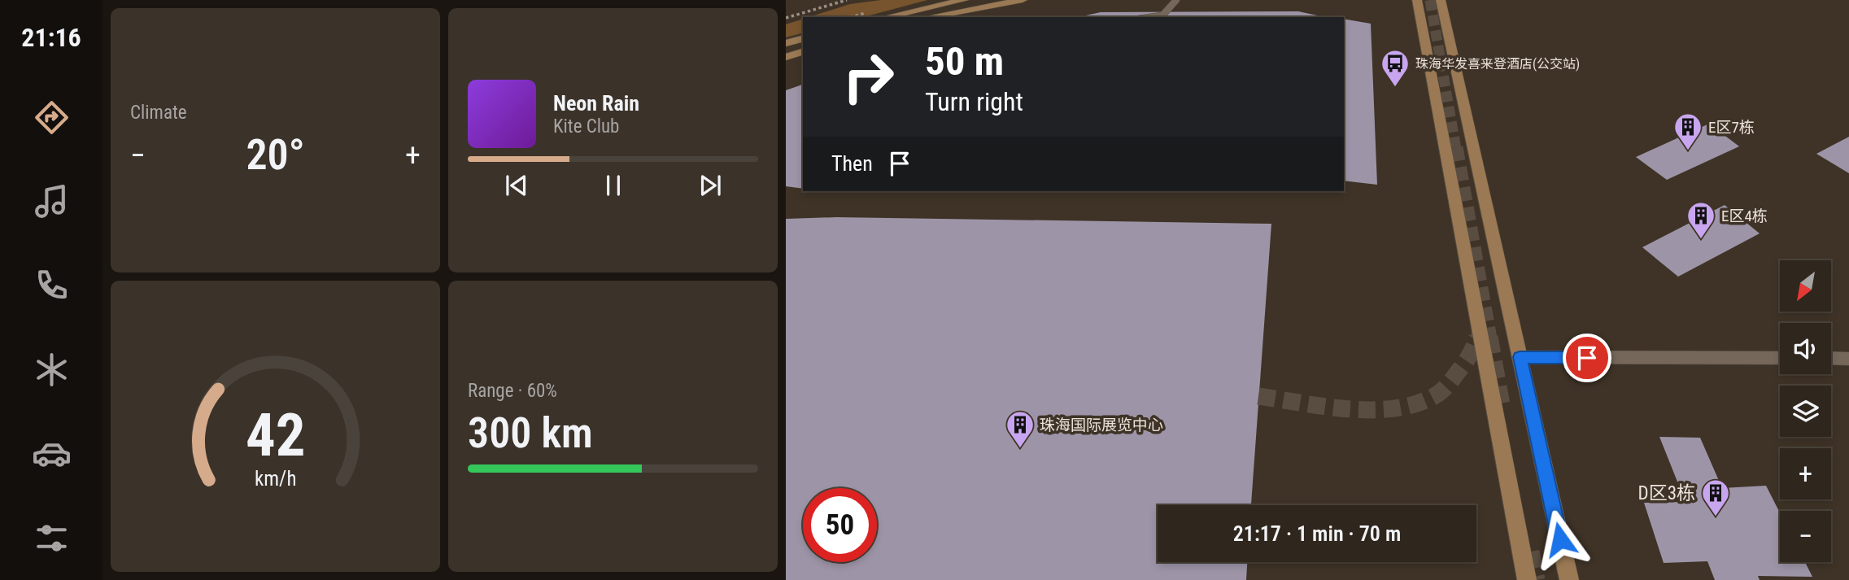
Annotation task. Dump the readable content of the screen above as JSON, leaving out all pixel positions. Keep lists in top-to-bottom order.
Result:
{
  "places": {
    "bus stop": ["珠海华发喜来登酒店(公交站)"],
    "building": [
      "E区7栋",
      "E区4栋",
      "珠海国际展览中心",
      "D区3栋"
    ]
  },
  "north": "bottom left",
  "page": {
    "tabs": "21:16",
    "tile": [
      "Climate",
      ["Range · 60%", "300 km"]
    ],
    "turn": ["50 m", "Turn right"],
    "song": ["Neon Rain", "Kite Club"],
    "heat": ["−", "20°", "+"],
    "then": "Then",
    "map_buttons": ["+", "−"],
    "limit": "50",
    "trip": "21:17 · 1 min · 70 m",
    "gauge": ["42", "km/h"]
  }
}
